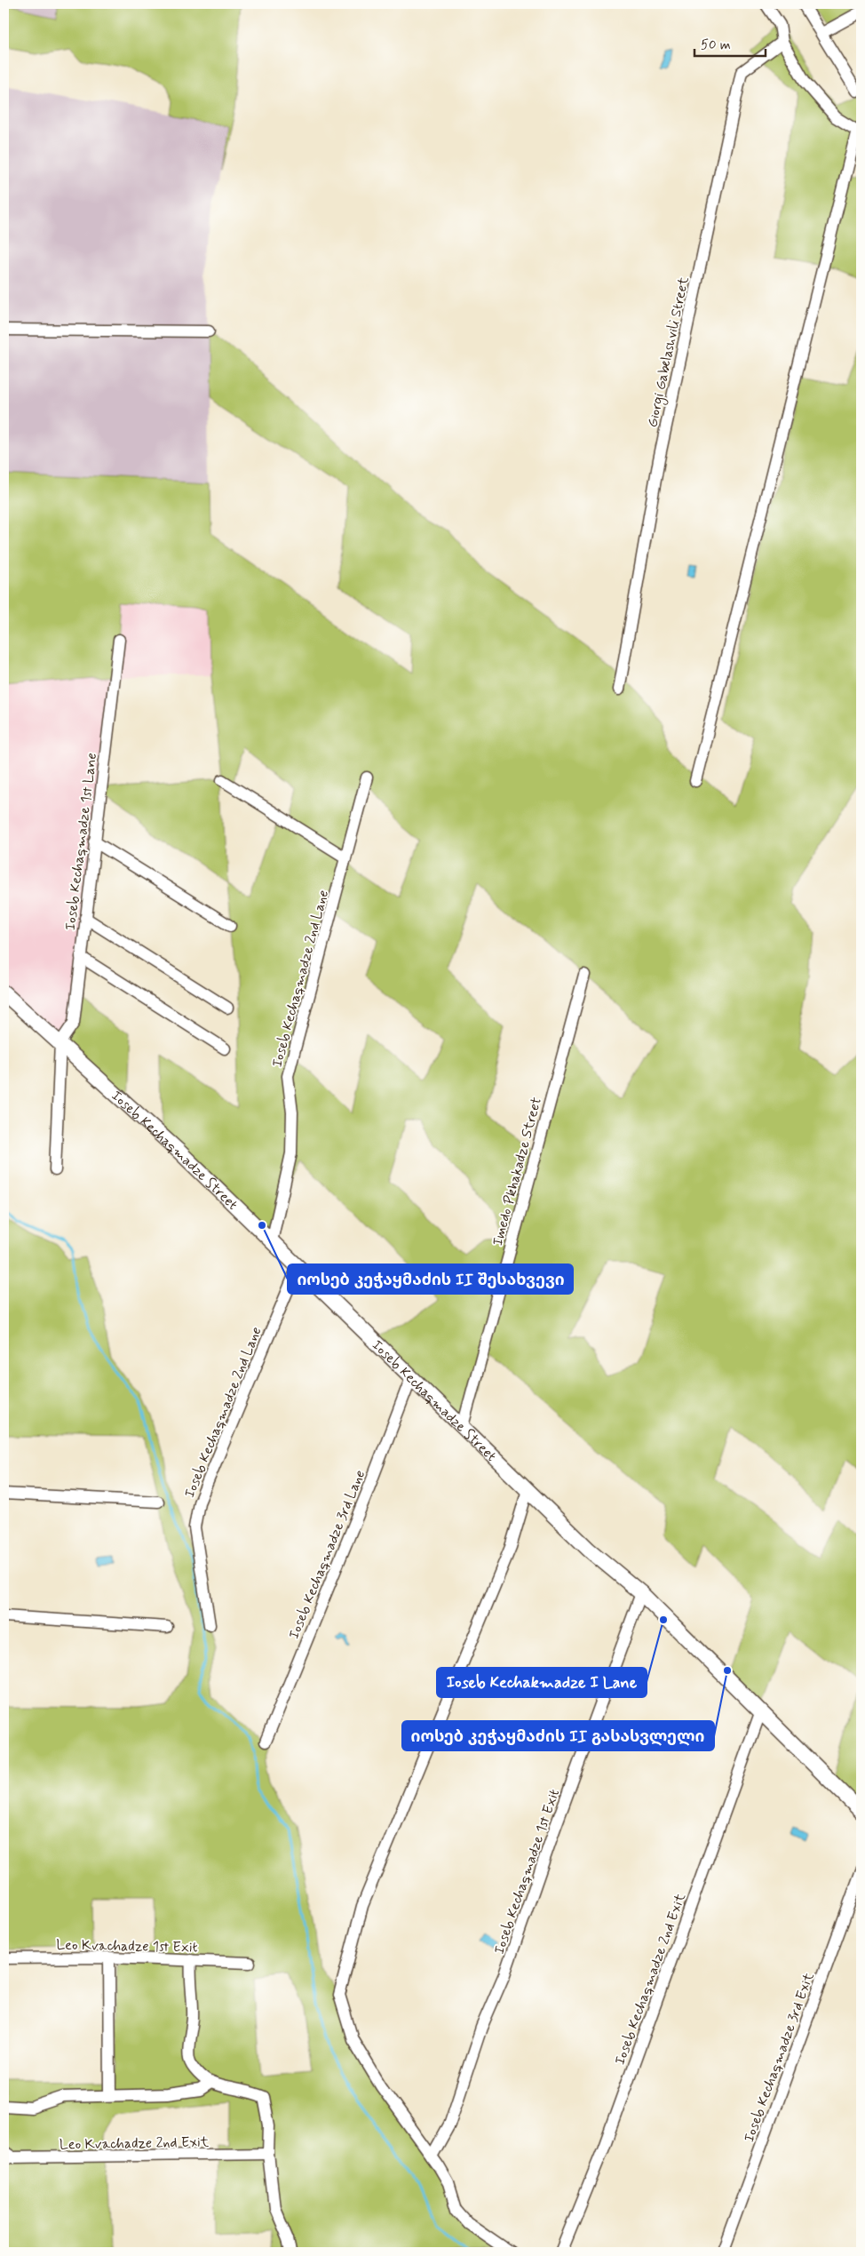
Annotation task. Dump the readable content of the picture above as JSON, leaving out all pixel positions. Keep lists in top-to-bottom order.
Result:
{
  "streets": {
    "street": [
      "Giorgi Gabelashvili Street",
      "Ioseb Kechaqmadze 1st Lane",
      "Ioseb Kechaqmadze 2nd Lane",
      "Ioseb Kechaqmadze Street",
      "Imedo Pkhakadze Street",
      "Ioseb Kechaqmadze 3rd Lane",
      "Ioseb Kechaqmadze 1st Exit",
      "Leo Kvachadze 1st Exit",
      "Ioseb Kechaqmadze 2nd Exit",
      "Ioseb Kechaqmadze 3rd Exit",
      "Leo Kvachadze 2nd Exit"
    ]
  },
  "crossings": [
    ["Ioseb Kechaqmadze 1st Lane", "Ioseb Kechaqmadze Street"],
    ["Ioseb Kechaqmadze 2nd Lane", "Ioseb Kechaqmadze Street"],
    ["Ioseb Kechaqmadze Street", "Imedo Pkhakadze Street"],
    ["Ioseb Kechaqmadze Street", "Ioseb Kechaqmadze 3rd Lane"],
    ["Ioseb Kechaqmadze Street", "Ioseb Kechaqmadze 1st Exit"],
    ["Ioseb Kechaqmadze Street", "Ioseb Kechaqmadze 2nd Exit"]
  ],
  "places": ["იოსებ კეჭაყმაძის II შესახვევი", "Ioseb Kechakmadze I Lane", "იოსებ კეჭაყმაძის II გასასვლელი"],
  "scale_bar": "50 m"
}
